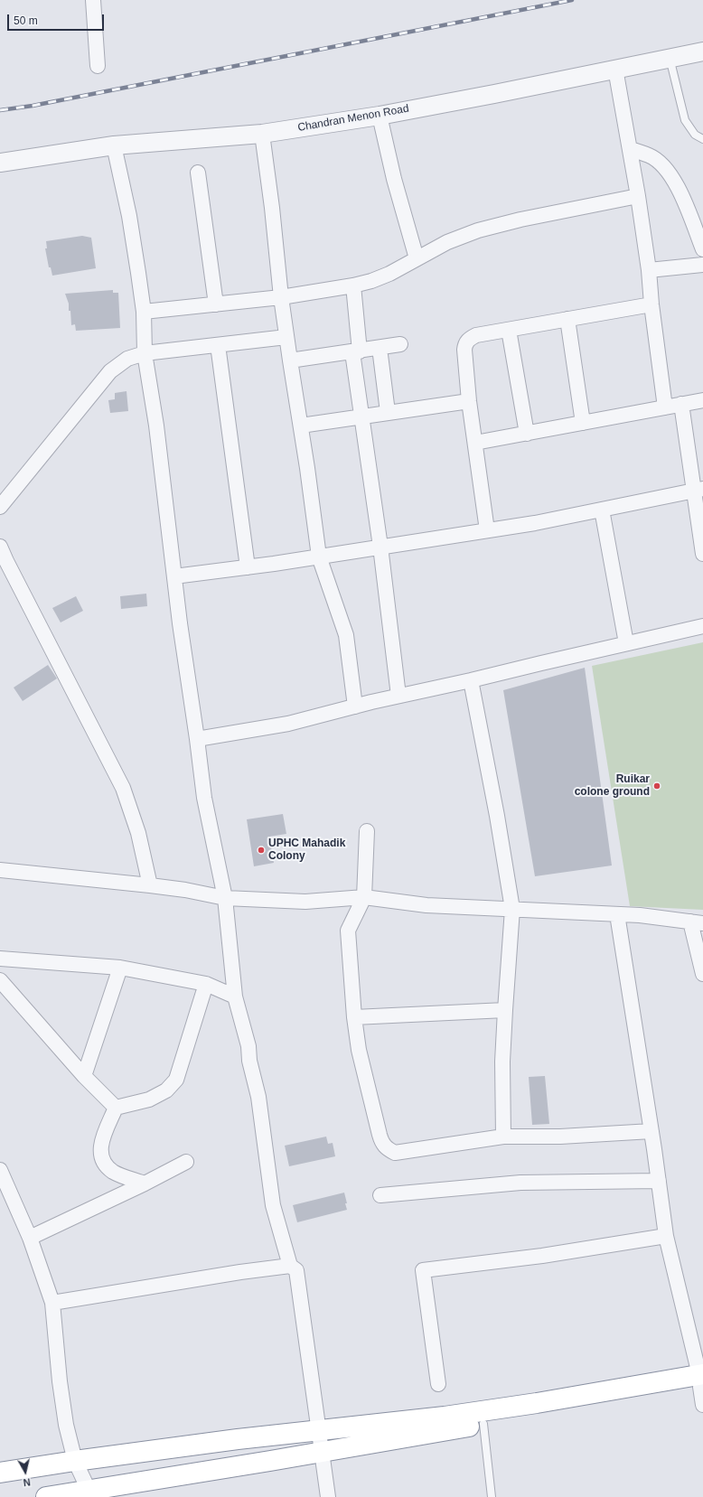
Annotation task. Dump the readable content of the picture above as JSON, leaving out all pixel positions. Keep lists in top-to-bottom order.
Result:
{
  "streets": {
    "street": ["Chandran Menon Road"]
  },
  "places": ["Ruikar colone ground", "UPHC Mahadik Colony"],
  "scale_bar": "50 m",
  "north": "bottom"
}
